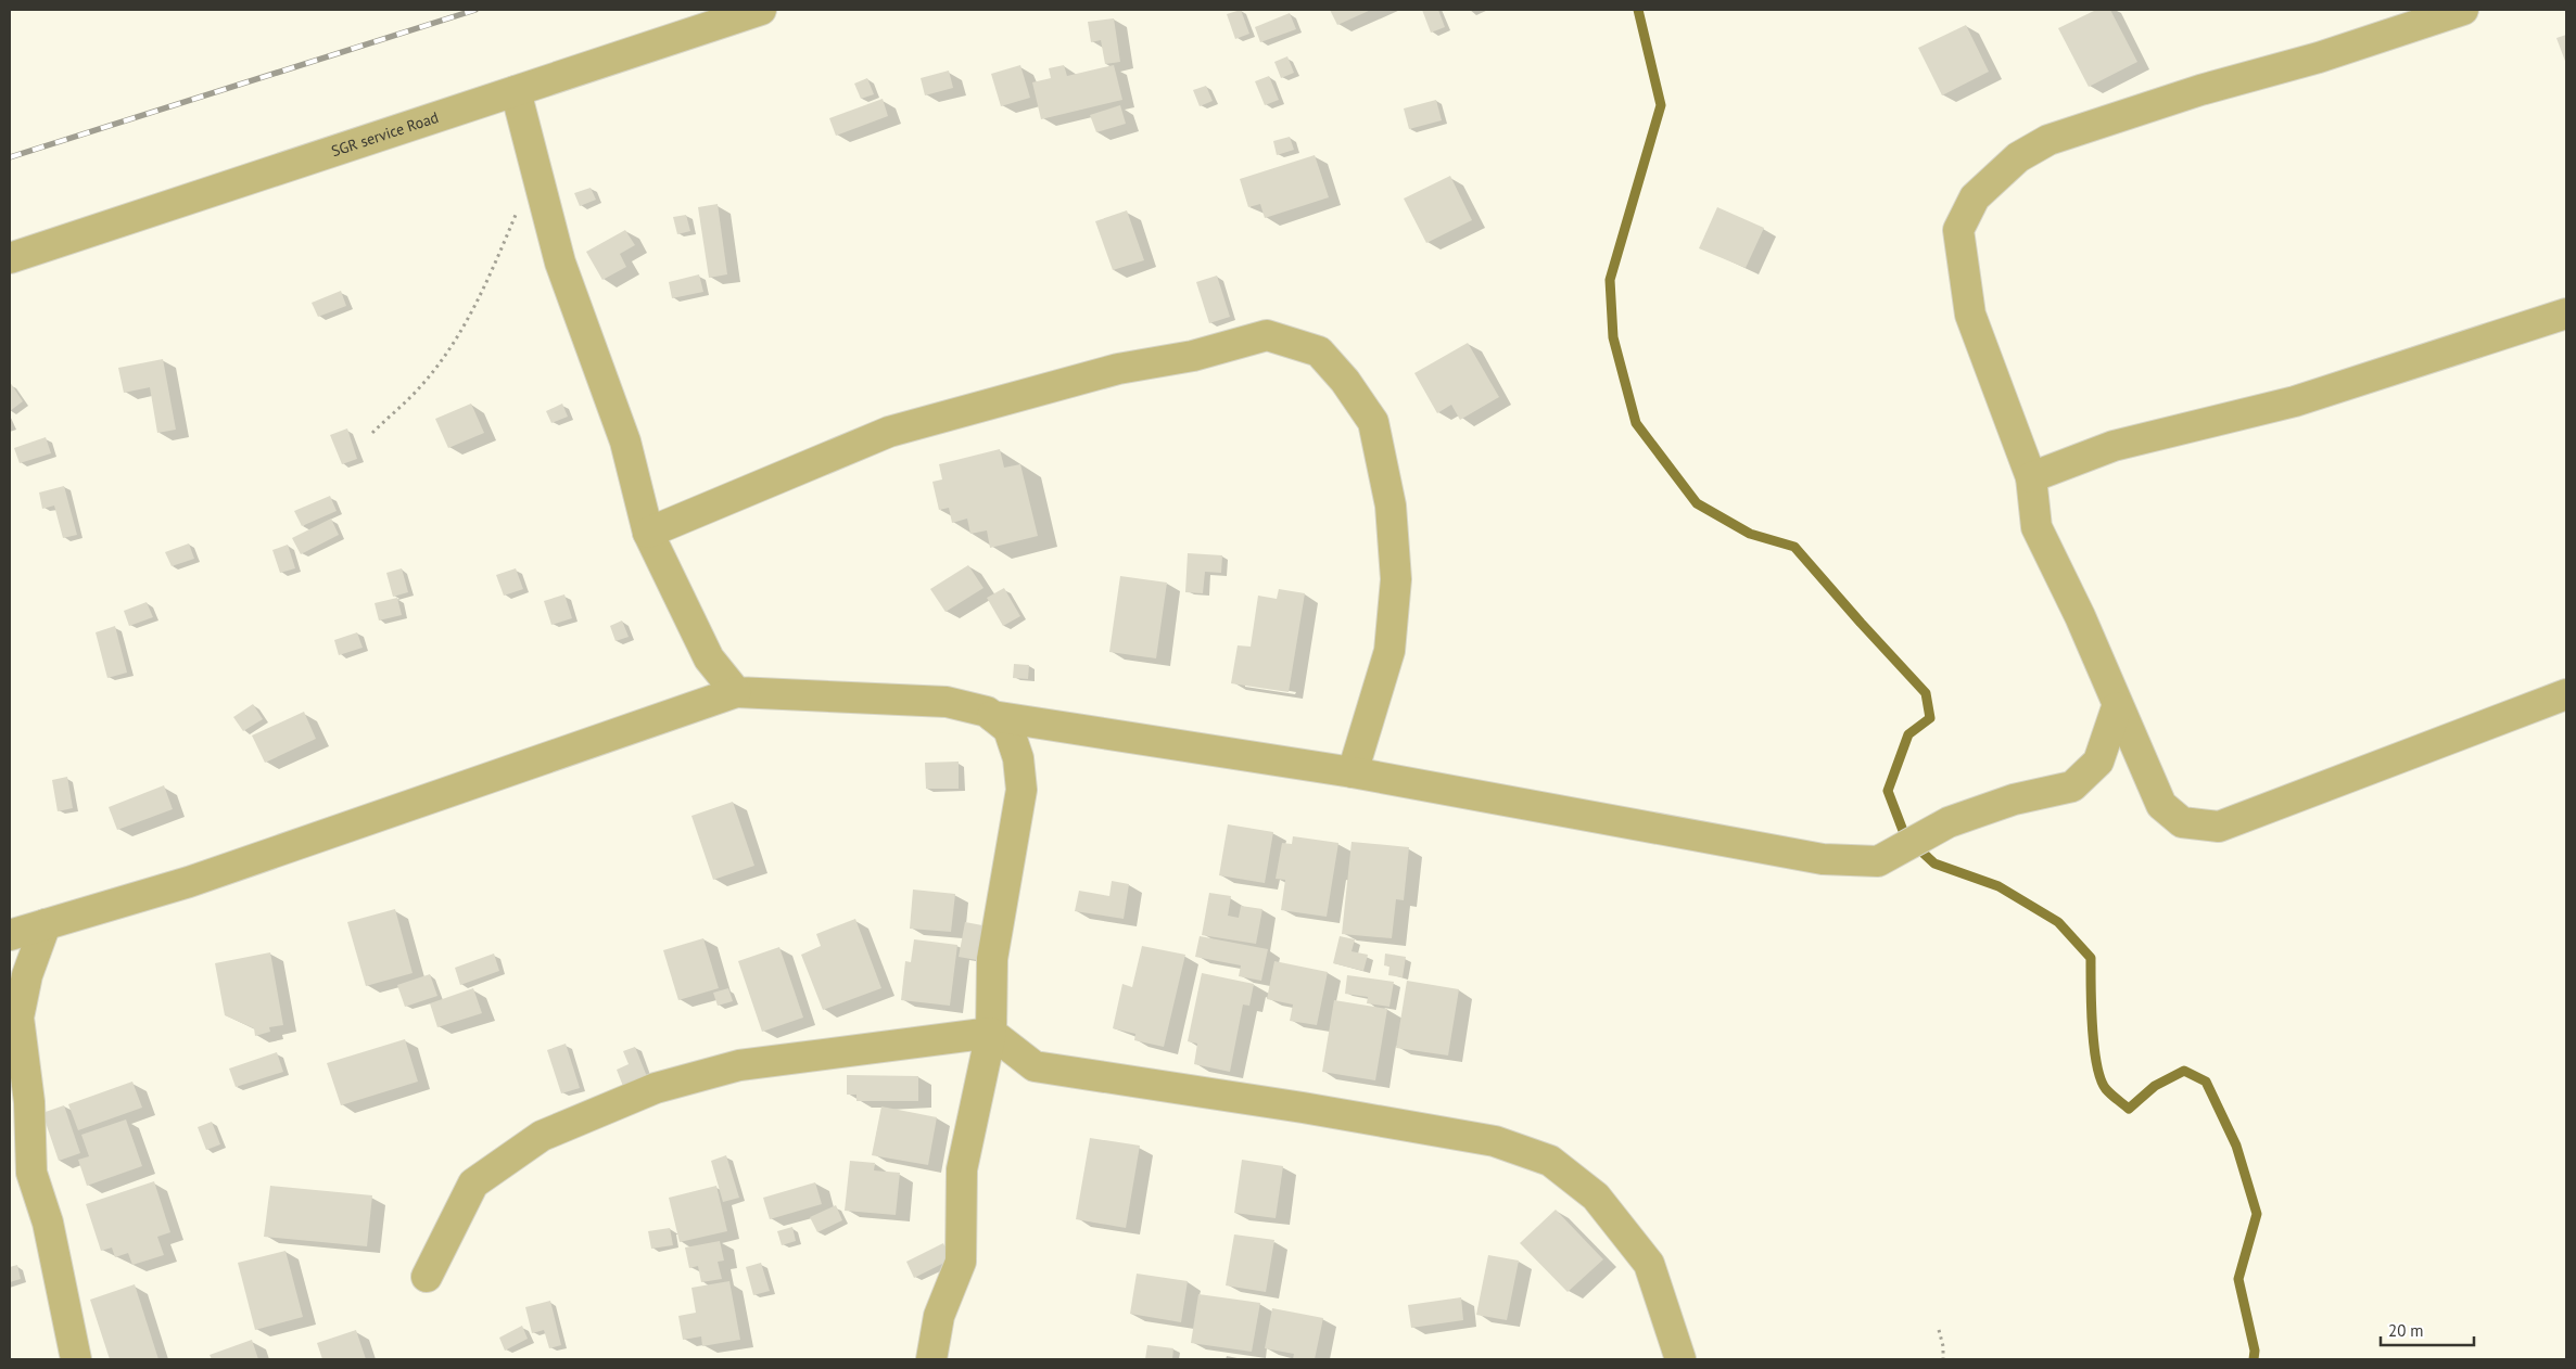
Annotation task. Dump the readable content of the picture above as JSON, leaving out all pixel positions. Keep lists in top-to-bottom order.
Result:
{
  "streets": {
    "street": ["SGR service Road"]
  },
  "scale_bar": "20 m"
}
